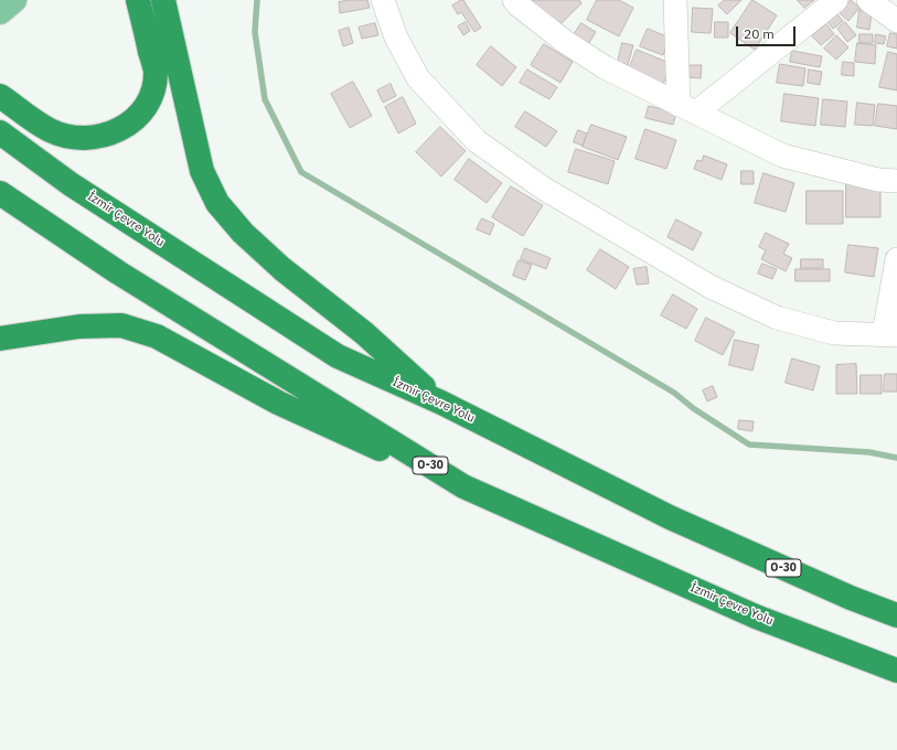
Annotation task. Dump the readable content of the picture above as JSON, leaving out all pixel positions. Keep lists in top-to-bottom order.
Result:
{
  "streets": {
    "highway": ["İzmir Çevre Yolu", "O-30"]
  },
  "scale_bar": "20 m"
}
